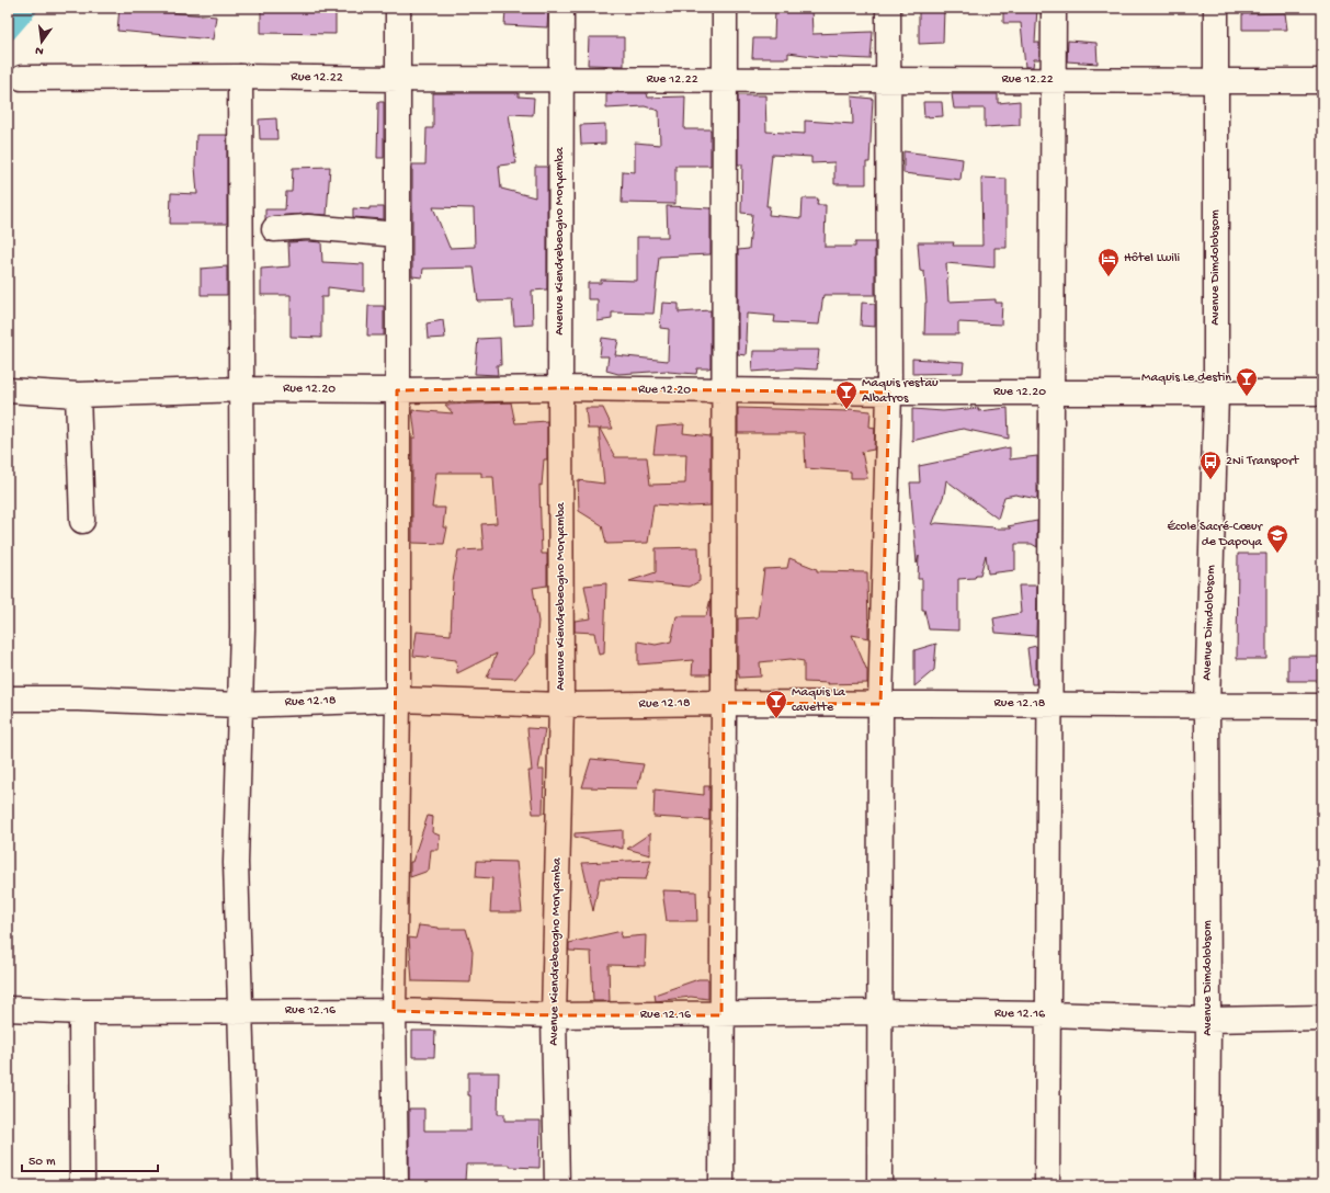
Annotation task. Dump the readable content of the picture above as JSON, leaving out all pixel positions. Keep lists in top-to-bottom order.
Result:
{
  "streets": {
    "street": [
      "Rue 12.22",
      "Avenue Kiendrebeogho Moryamba",
      "Avenue Dimdolobsom",
      "Rue 12.20",
      "Rue 12.18",
      "Rue 12.16"
    ]
  },
  "crossings": [
    ["Rue 12.22", "Avenue Kiendrebeogho Moryamba"],
    ["Rue 12.22", "Avenue Dimdolobsom"],
    ["Avenue Kiendrebeogho Moryamba", "Rue 12.20"],
    ["Avenue Kiendrebeogho Moryamba", "Rue 12.18"],
    ["Avenue Kiendrebeogho Moryamba", "Rue 12.16"],
    ["Avenue Dimdolobsom", "Rue 12.20"],
    ["Avenue Dimdolobsom", "Rue 12.18"],
    ["Avenue Dimdolobsom", "Rue 12.16"]
  ],
  "places": {
    "hotel": ["Hôtel Lwili"],
    "bar": ["Maquis Le destin", "Maquis restau Albatros", "Maquis La cavette"],
    "bus stop": ["2Ni Transport"],
    "school or university": ["École Sacré-Cœur de Dapoya"]
  },
  "scale_bar": "50 m",
  "north": "bottom"
}
